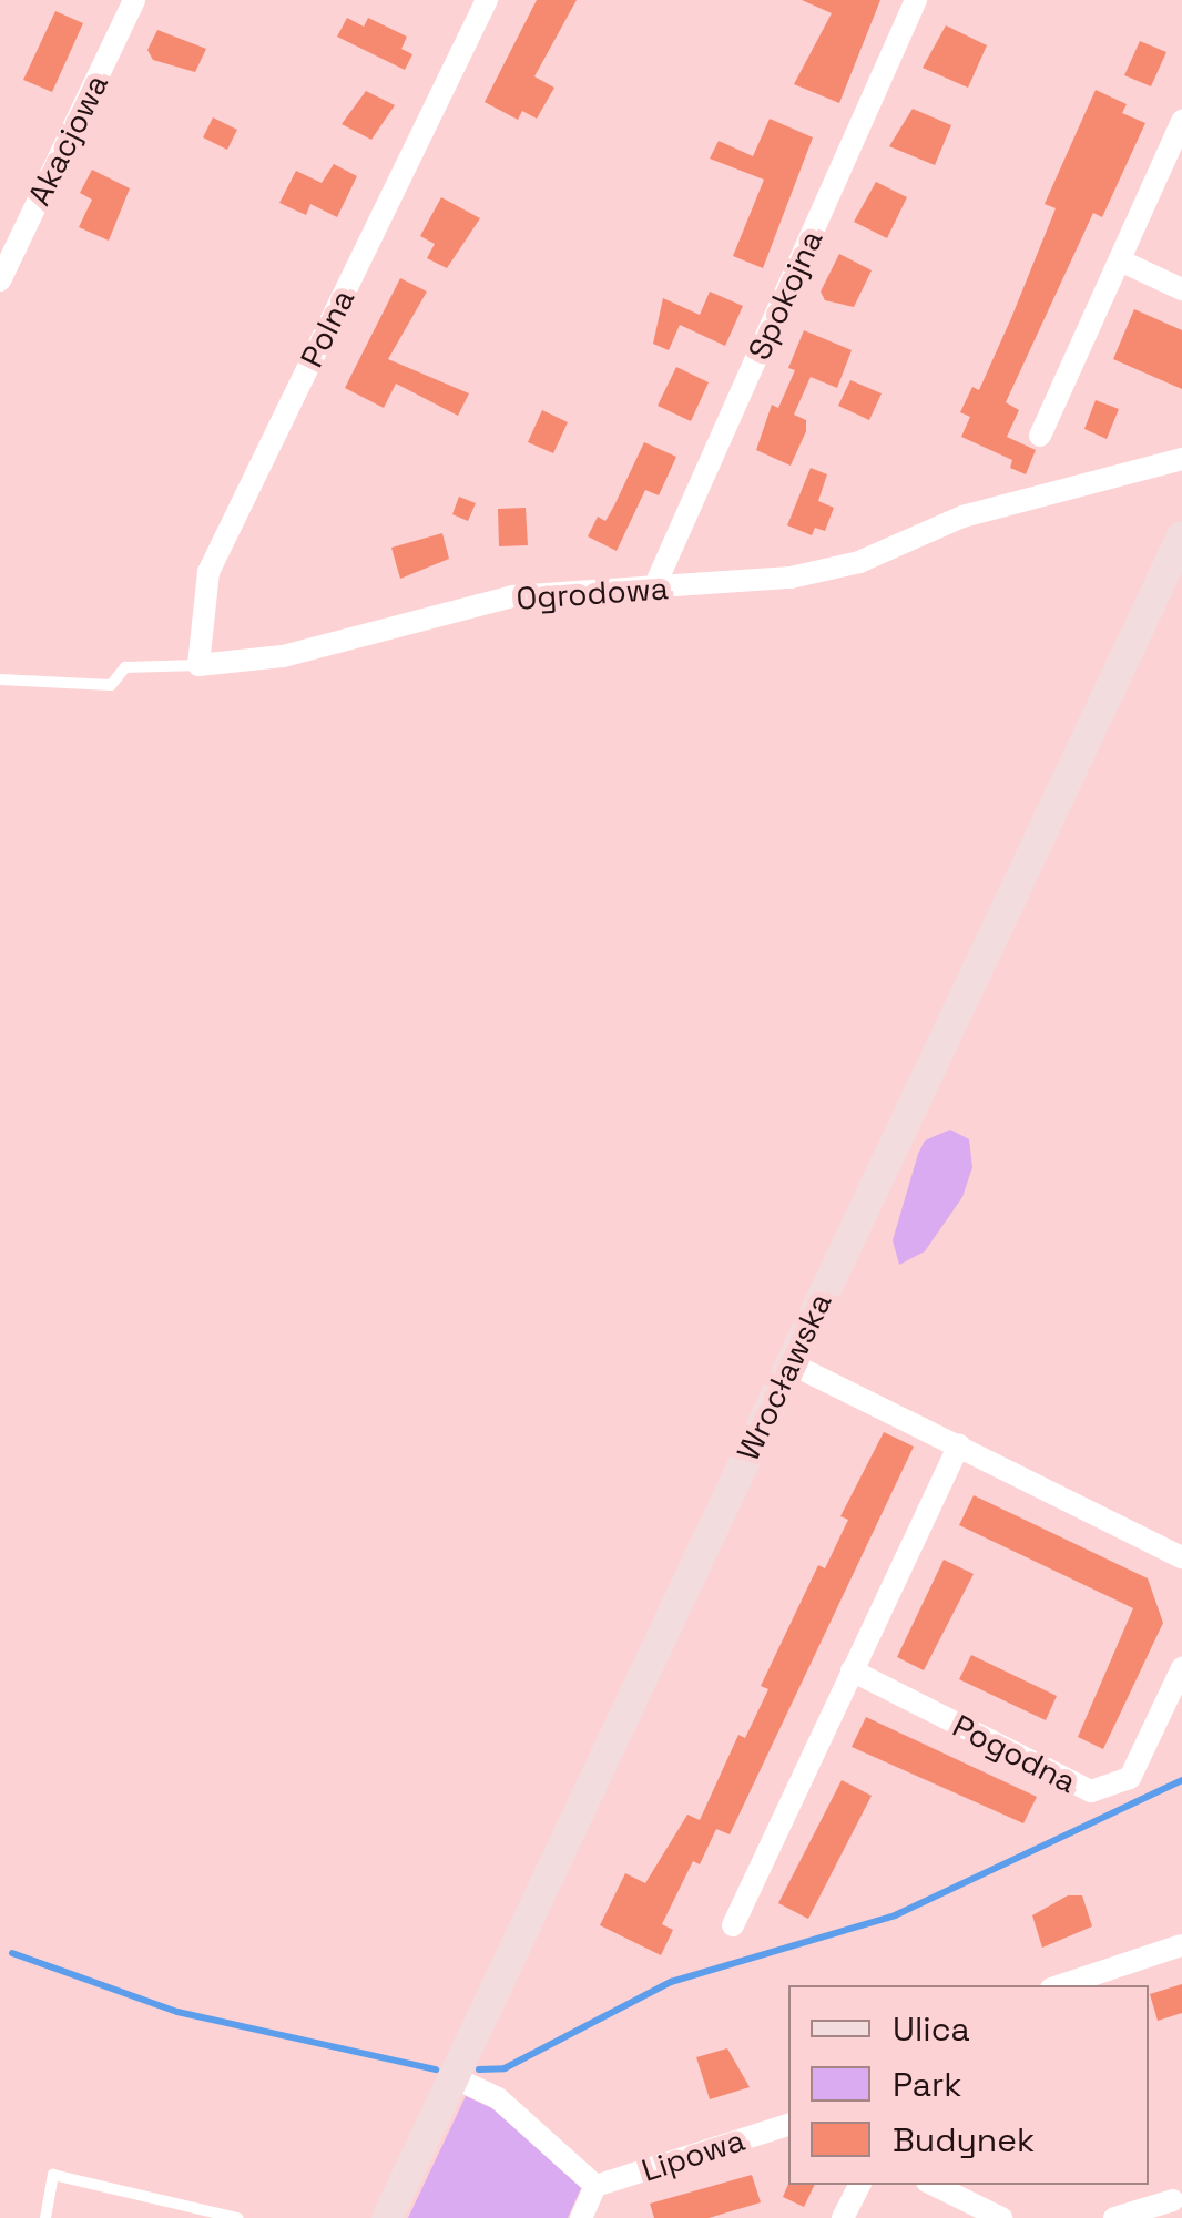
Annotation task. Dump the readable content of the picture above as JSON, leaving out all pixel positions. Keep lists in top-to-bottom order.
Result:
{
  "streets": {
    "street": [
      "Akacjowa",
      "Spokojna",
      "Polna",
      "Ogrodowa",
      "Wrocławska",
      "Pogodna",
      "Lipowa"
    ]
  },
  "crossings": [
    ["Spokojna", "Ogrodowa"],
    ["Polna", "Ogrodowa"]
  ],
  "legend": ["Ulica", "Park", "Budynek"]
}
